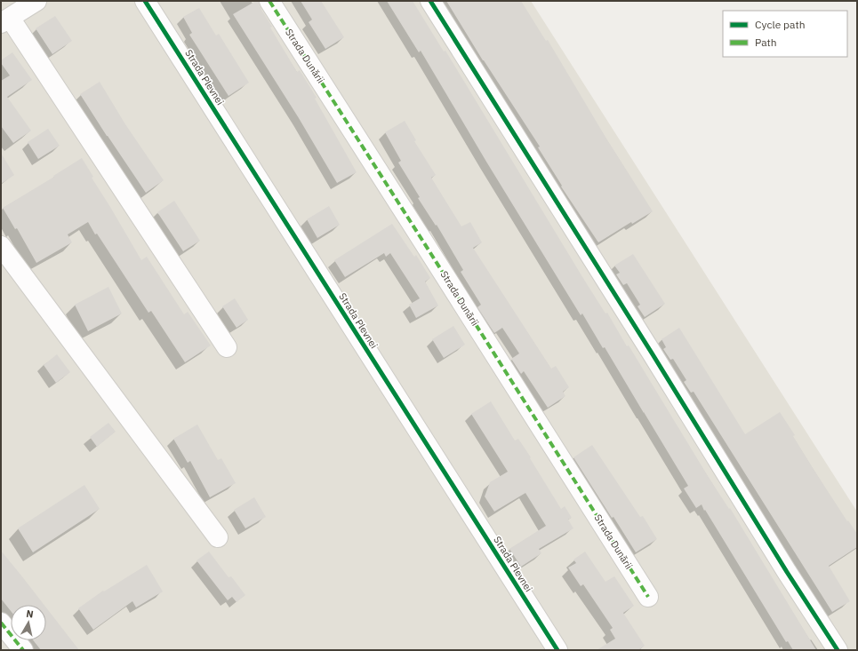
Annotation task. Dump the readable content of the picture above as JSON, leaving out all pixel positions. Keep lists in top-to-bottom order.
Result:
{
  "streets": {
    "street": ["Strada Dunării", "Strada Plevnei"]
  },
  "legend": ["Cycle path", "Path"],
  "north": "top"
}
